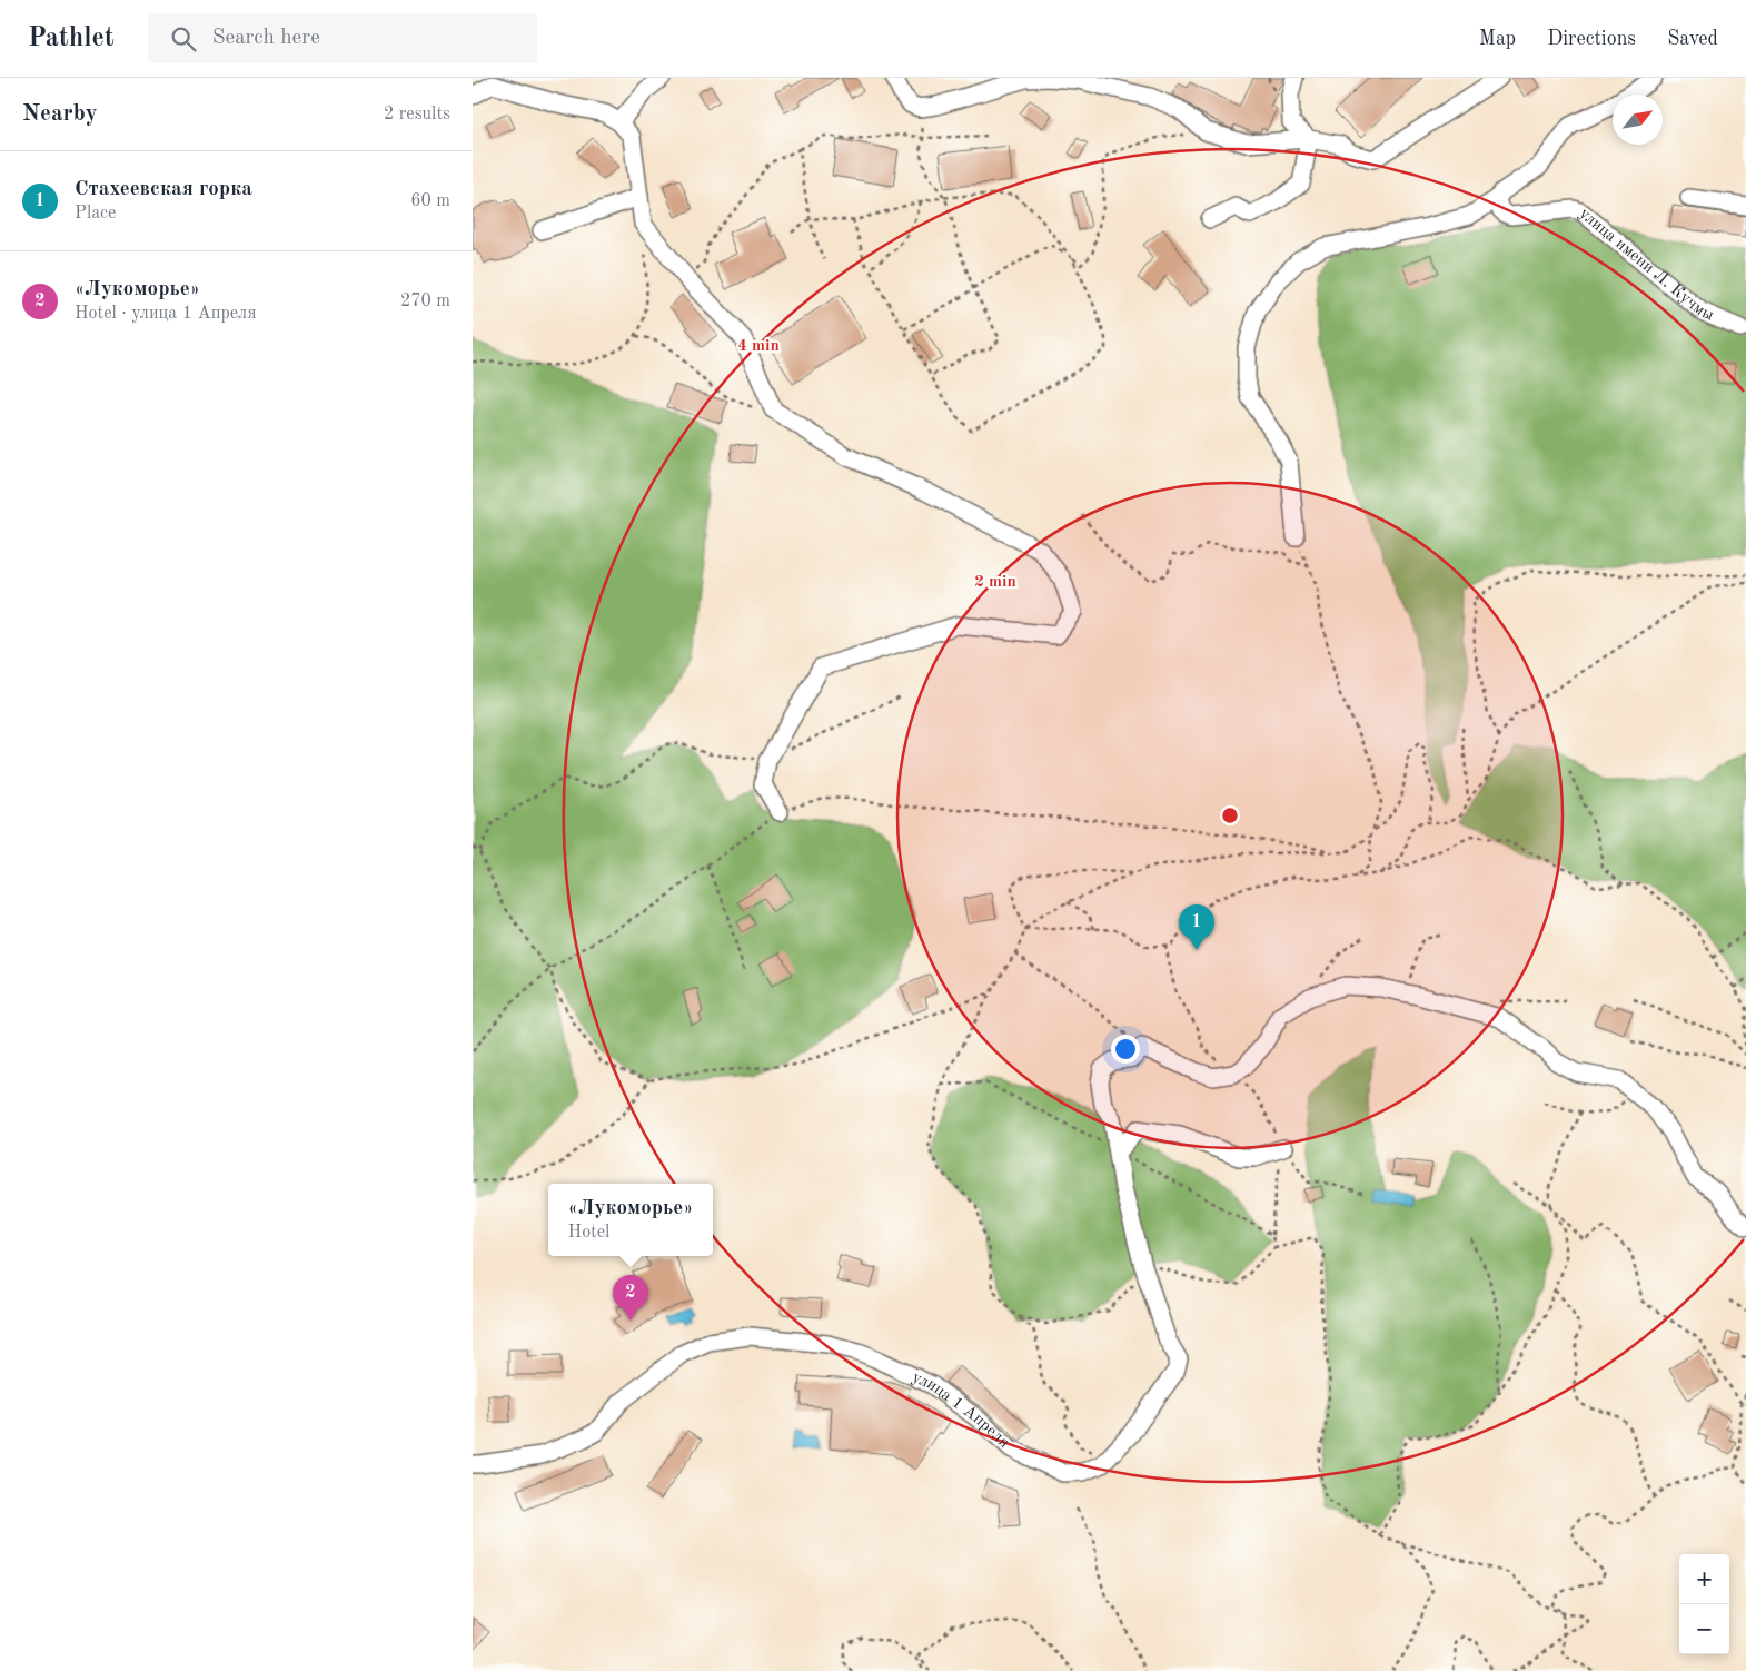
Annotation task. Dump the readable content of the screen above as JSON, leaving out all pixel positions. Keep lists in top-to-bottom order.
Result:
{
  "streets": {
    "street": ["улица имени Л. Кучмы", "улица 1 Апреля"]
  },
  "north": "top right",
  "page": {
    "header": "Pathlet",
    "search": "Search here",
    "nav": ["Map", "Directions", "Saved"],
    "heading": ["Nearby", "2 results"],
    "list": [
      {
        "mark": "1",
        "name": "Стахеевская горка",
        "note": "Place",
        "value": "60 m"
      },
      {
        "mark": "2",
        "name": "«Лукоморье»",
        "note": "Hotel · улица 1 Апреля",
        "value": "270 m"
      }
    ],
    "pins": ["1", "2"],
    "popup": ["«Лукоморье»", "Hotel"],
    "map_buttons": ["+", "−"]
  },
  "rings": ["4 min", "2 min"]
}
